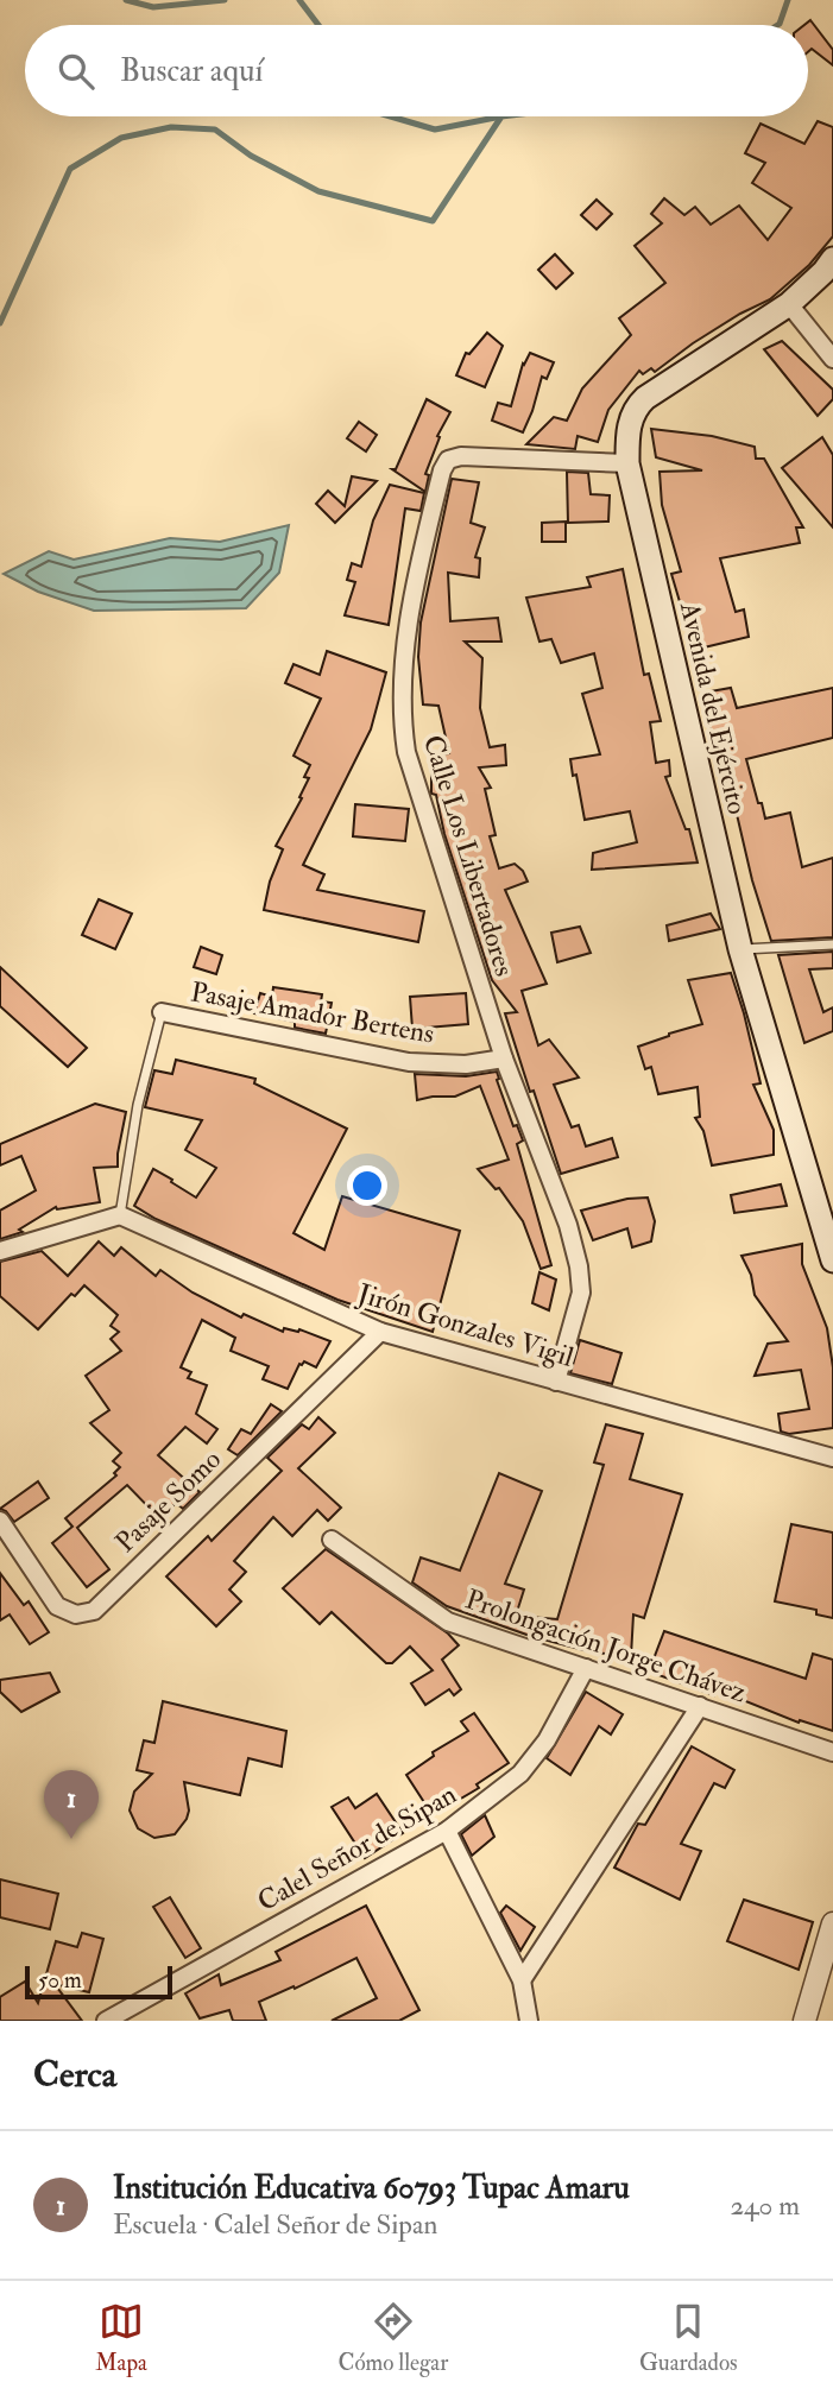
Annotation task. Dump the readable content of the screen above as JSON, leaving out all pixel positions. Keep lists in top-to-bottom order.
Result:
{
  "streets": {
    "main road": ["Avenida del Ejército"],
    "street": [
      "Calle Los Libertadores",
      "Pasaje Amador Bertens",
      "Jirón Gonzales Vigil",
      "Pasaje Somo",
      "Prolongación Jorge Chávez",
      "Calel Señor de Sipan"
    ]
  },
  "crossings": [
    ["Avenida del Ejército", "Calle Los Libertadores"],
    ["Calle Los Libertadores", "Pasaje Amador Bertens"],
    ["Calle Los Libertadores", "Jirón Gonzales Vigil"],
    ["Jirón Gonzales Vigil", "Pasaje Somo"],
    ["Prolongación Jorge Chávez", "Calel Señor de Sipan"]
  ],
  "scale_bar": "50 m",
  "page": {
    "search": "Buscar aquí",
    "pins": "1",
    "scale": "50 m",
    "heading": "Cerca",
    "list": [
      {
        "mark": "1",
        "name": "Institución Educativa 60793 Tupac Amaru",
        "note": "Escuela · Calel Señor de Sipan",
        "value": "240 m"
      }
    ],
    "nav": ["Mapa", "Cómo llegar", "Guardados"]
  }
}
